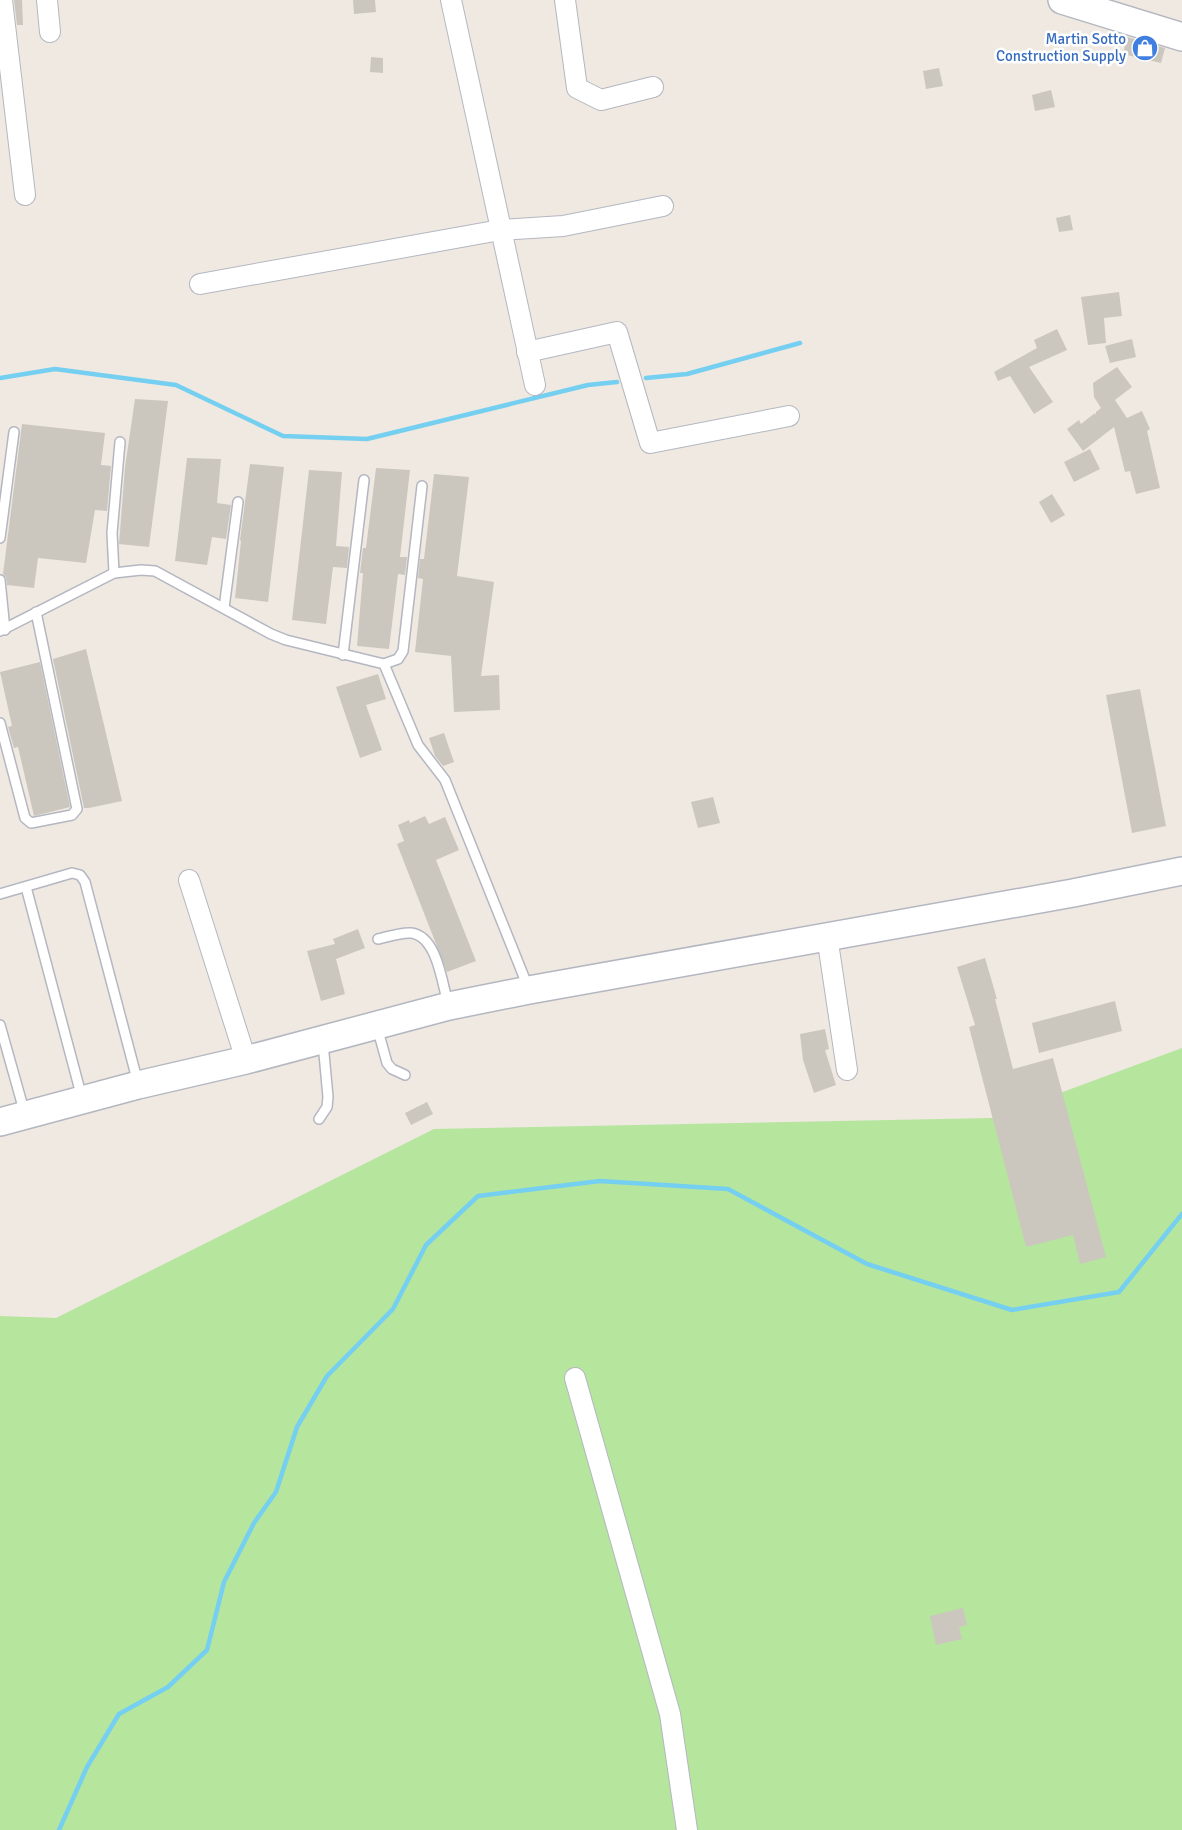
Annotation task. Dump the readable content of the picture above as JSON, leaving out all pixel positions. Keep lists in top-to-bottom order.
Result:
{
  "places": {
    "shop": ["Martin Sotto Construction Supply"]
  }
}
